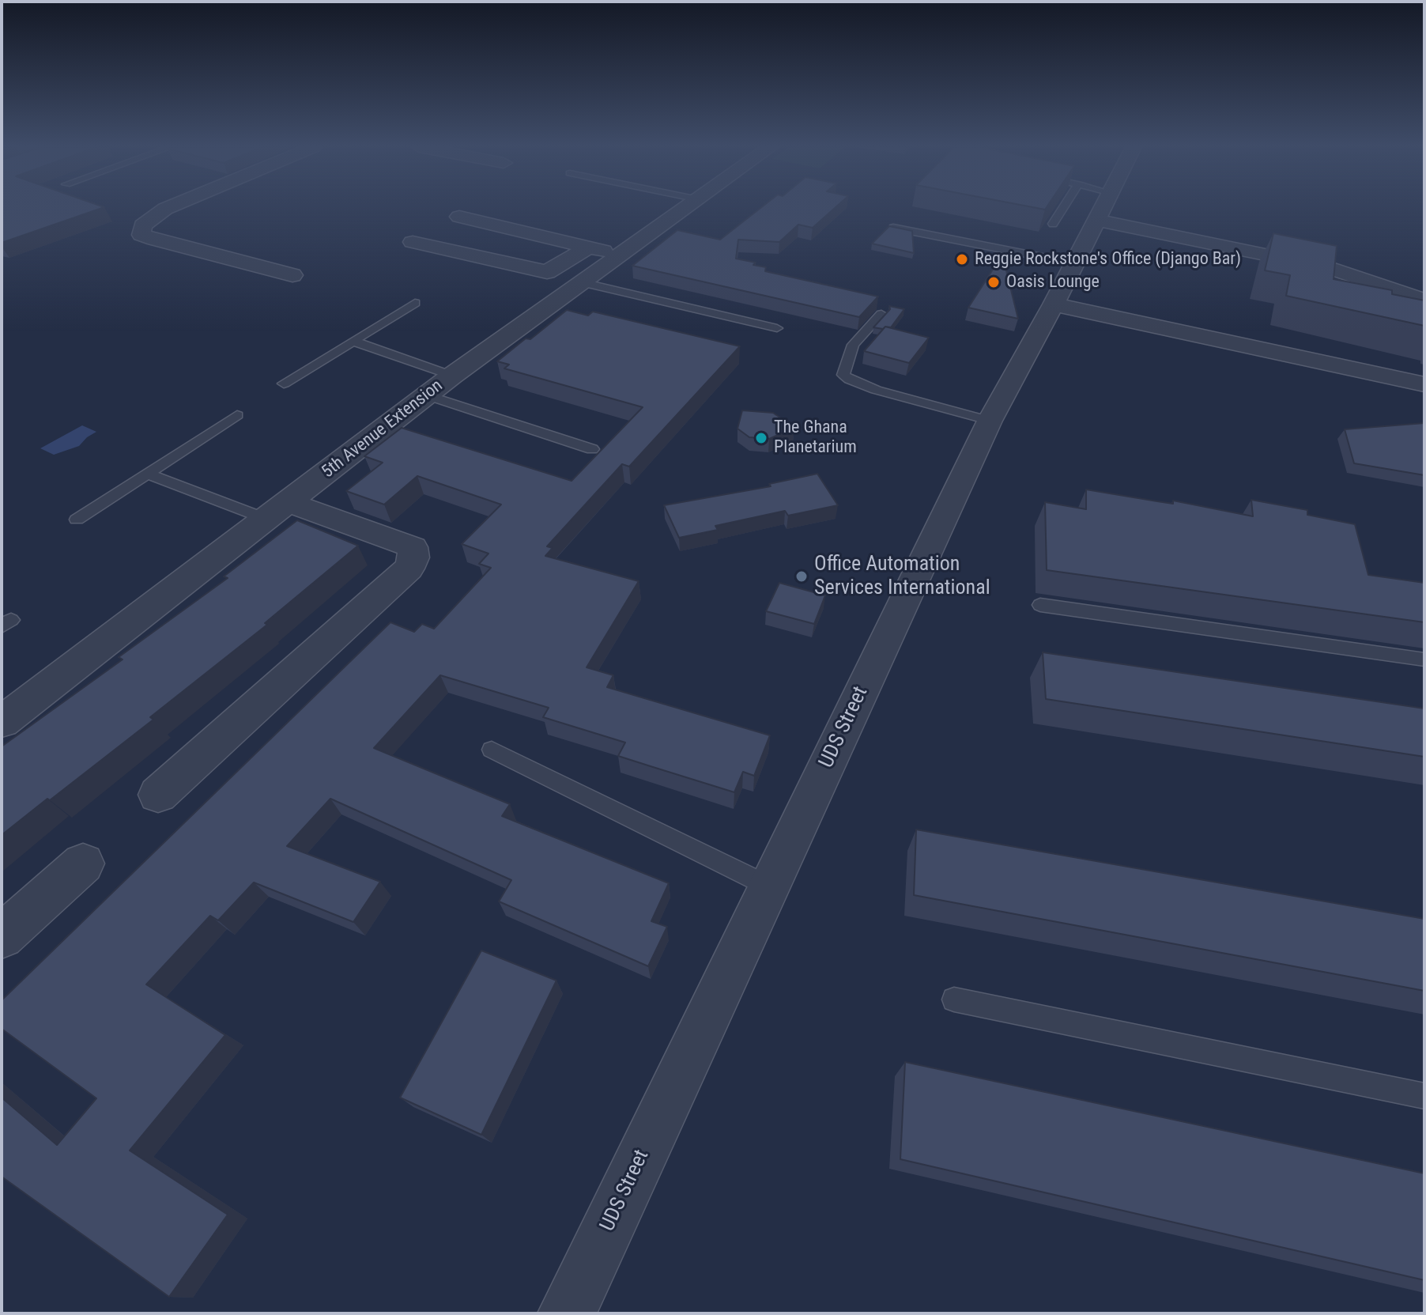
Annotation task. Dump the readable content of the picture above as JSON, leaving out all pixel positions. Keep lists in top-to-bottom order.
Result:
{
  "streets": {
    "street": ["5th Avenue Extension", "UDS Street"]
  },
  "places": [
    "Reggie Rockstone's Office (Django Bar)",
    "Oasis Lounge",
    "The Ghana Planetarium",
    "Office Automation Services International"
  ]
}
